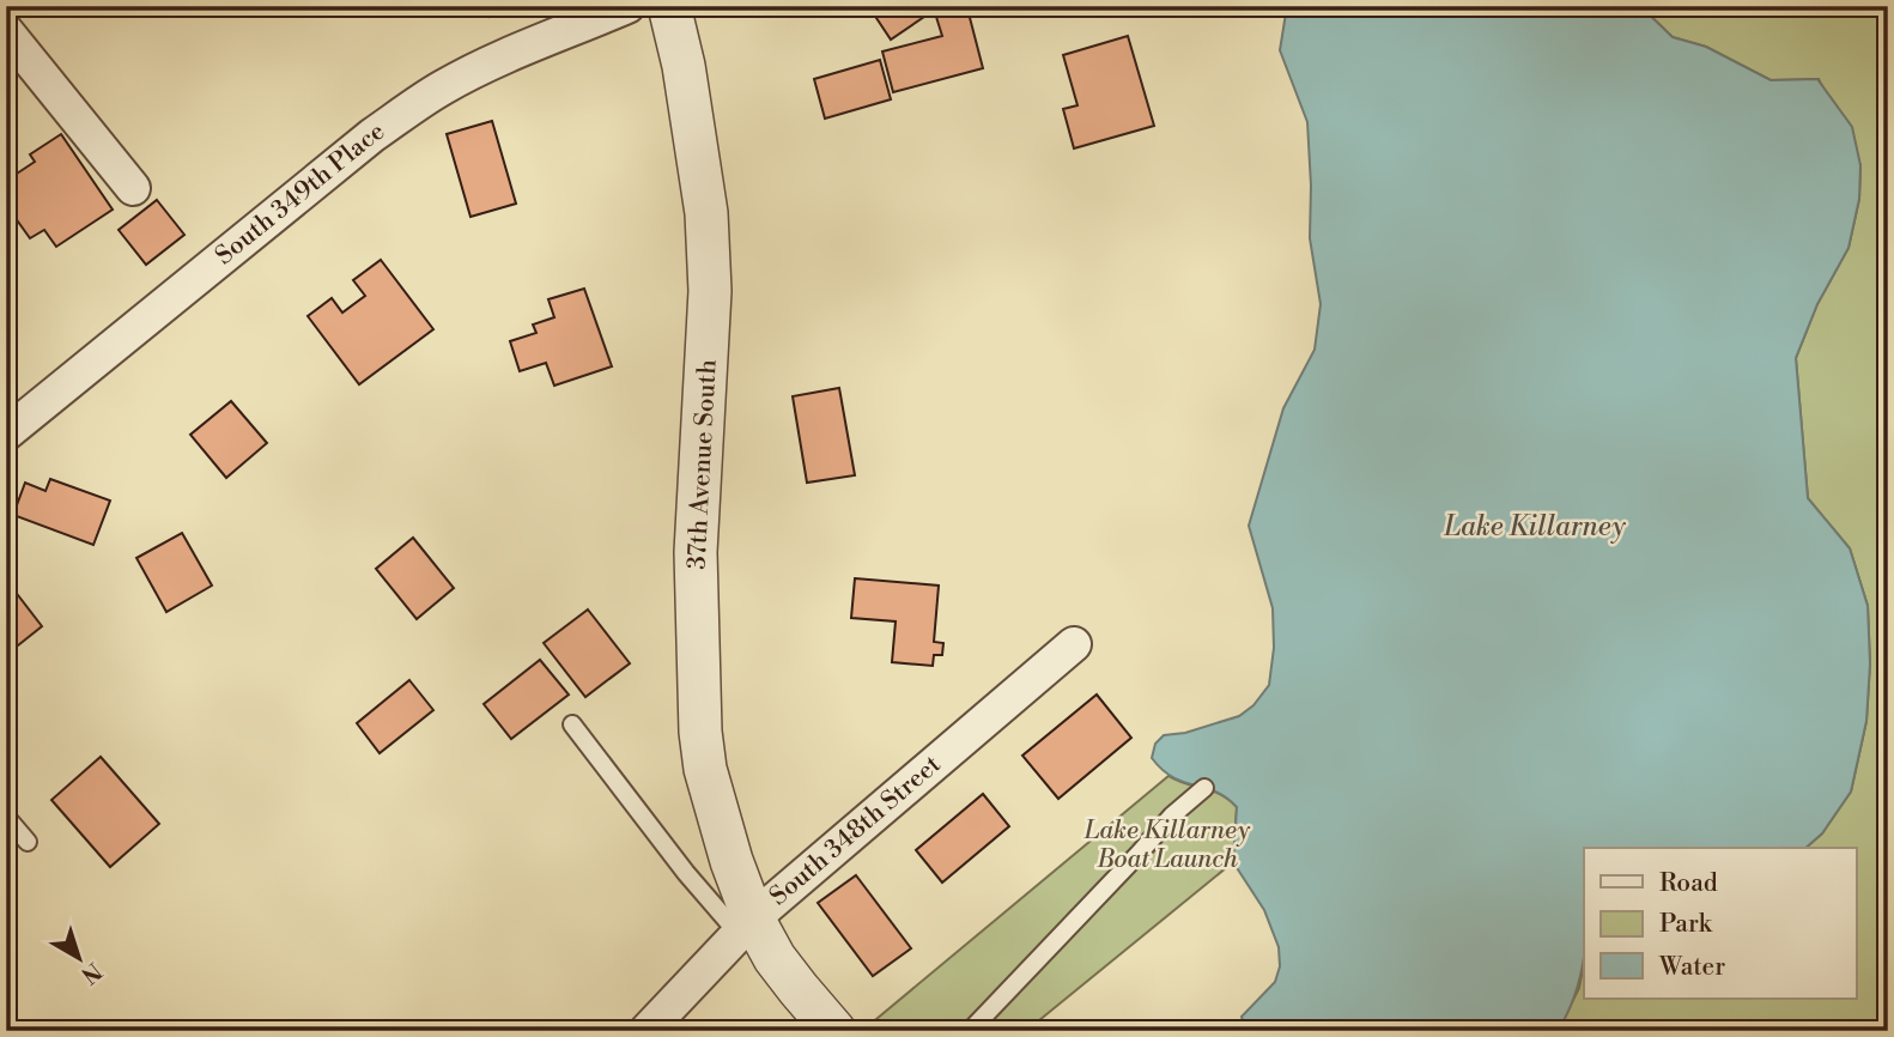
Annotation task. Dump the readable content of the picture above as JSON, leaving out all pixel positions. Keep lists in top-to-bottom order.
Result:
{
  "streets": {
    "street": ["South 349th Place", "37th Avenue South", "South 348th Street"]
  },
  "crossings": [
    ["37th Avenue South", "South 348th Street"]
  ],
  "water": ["Lake Killarney"],
  "parks": ["Lake Killarney Boat Launch"],
  "legend": ["Road", "Park", "Water"],
  "north": "bottom right"
}
